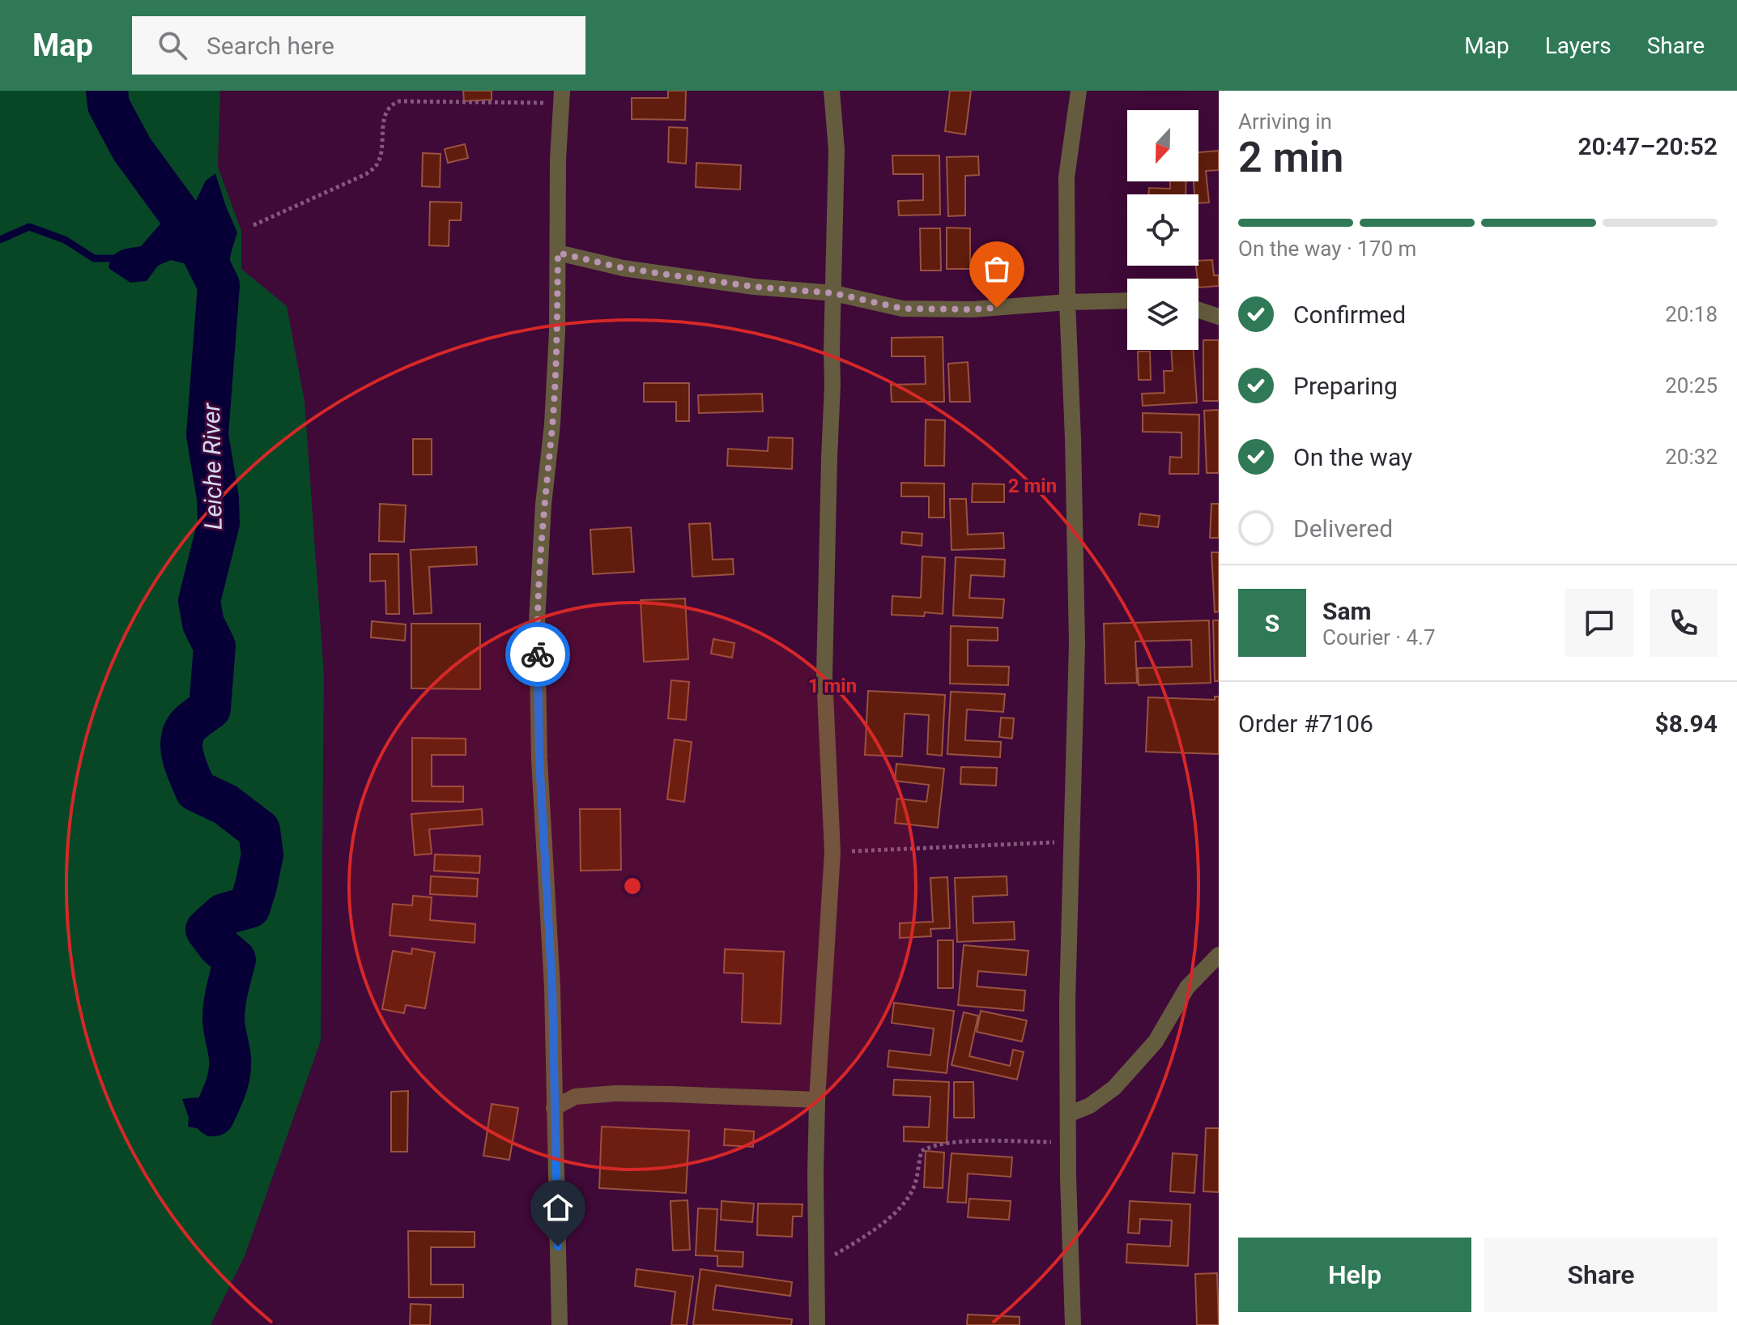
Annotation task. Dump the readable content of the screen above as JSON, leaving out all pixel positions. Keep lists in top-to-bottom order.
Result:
{
  "water": ["Leiche River"],
  "north": "bottom",
  "page": {
    "header": "Map",
    "search": "Search here",
    "nav": ["Map", "Layers", "Share"],
    "heading": ["2 min", "Arriving in", "20:47–20:52"],
    "panel": [
      "Sam",
      "Courier · 4.7",
      "Order #7106",
      "$8.94"
    ],
    "bar": "On the way · 170 m",
    "list": [
      ["Confirmed", "20:18"],
      ["Preparing", "20:25"],
      ["On the way", "20:32"],
      "Delivered"
    ],
    "round": "S",
    "buttons": ["Help", "Share"]
  },
  "rings": ["2 min", "1 min"]
}
